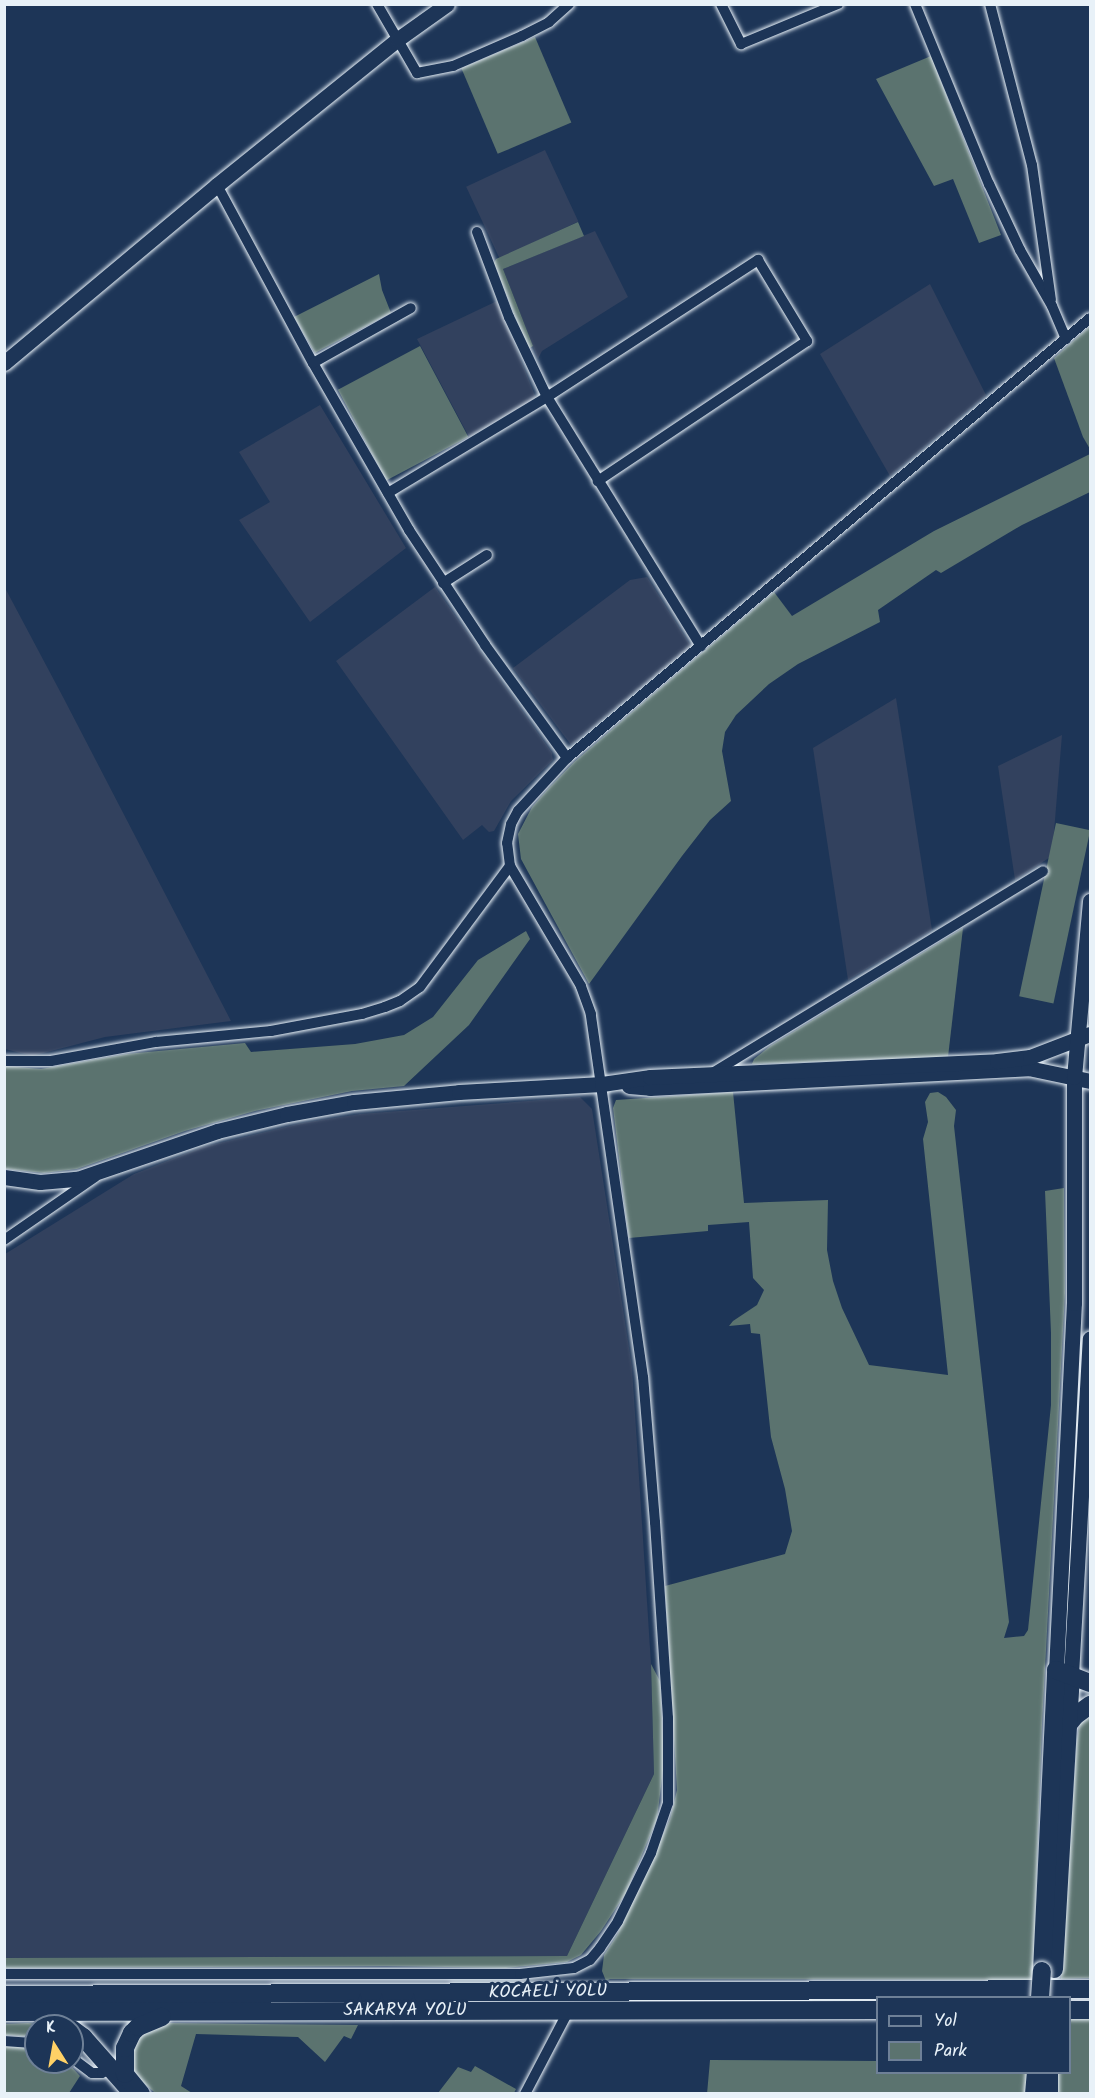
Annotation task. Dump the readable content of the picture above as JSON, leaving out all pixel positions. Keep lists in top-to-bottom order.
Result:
{
  "streets": {
    "highway": ["KOCAELİ YOLU", "SAKARYA YOLU"]
  },
  "legend": ["Yol", "Park"],
  "north": "top"
}
